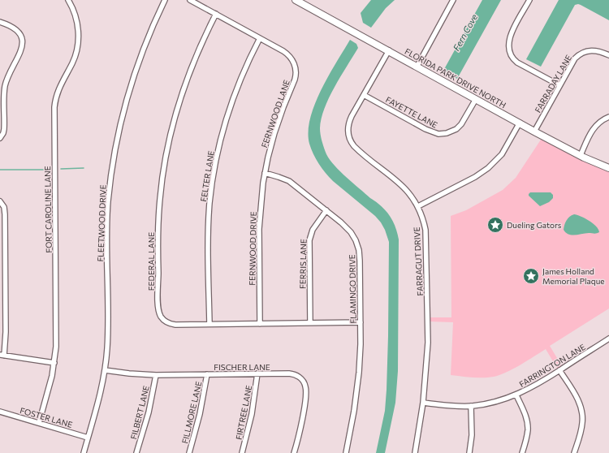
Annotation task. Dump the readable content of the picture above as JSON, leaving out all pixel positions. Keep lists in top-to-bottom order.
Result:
{
  "streets": {
    "street": [
      "FLORIDA PARK DRIVE NORTH",
      "FARRADAY LANE",
      "FAYETTE LANE",
      "FERNWOOD LANE",
      "FELTER LANE",
      "FORT CAROLINE LANE",
      "FLEETWOOD DRIVE",
      "FERNWOOD DRIVE",
      "FEDERAL LANE",
      "FARRAGUT DRIVE",
      "FERRIS LANE",
      "FLAMINGO DRIVE",
      "FARRINGTON LANE",
      "FISCHER LANE",
      "FILBERT LANE",
      "FILLMORE LANE",
      "FIRTREE LANE",
      "FOSTER LANE"
    ]
  },
  "crossings": [
    ["FLORIDA PARK DRIVE NORTH", "FARRADAY LANE"],
    ["FLORIDA PARK DRIVE NORTH", "FAYETTE LANE"],
    ["FLORIDA PARK DRIVE NORTH", "FARRAGUT DRIVE"],
    ["FAYETTE LANE", "FARRAGUT DRIVE"],
    ["FERNWOOD LANE", "FELTER LANE"],
    ["FERNWOOD LANE", "FERNWOOD DRIVE"],
    ["FERNWOOD LANE", "FLAMINGO DRIVE"],
    ["FELTER LANE", "FEDERAL LANE"],
    ["FORT CAROLINE LANE", "FOSTER LANE"],
    ["FLEETWOOD DRIVE", "FISCHER LANE"],
    ["FLEETWOOD DRIVE", "FOSTER LANE"],
    ["FERNWOOD DRIVE", "FEDERAL LANE"],
    ["FERNWOOD DRIVE", "FLAMINGO DRIVE"],
    ["FEDERAL LANE", "FERRIS LANE"],
    ["FEDERAL LANE", "FLAMINGO DRIVE"],
    ["FARRAGUT DRIVE", "FARRINGTON LANE"],
    ["FERRIS LANE", "FLAMINGO DRIVE"],
    ["FISCHER LANE", "FILBERT LANE"],
    ["FISCHER LANE", "FILLMORE LANE"],
    ["FISCHER LANE", "FIRTREE LANE"]
  ],
  "water": ["Fern Cove"],
  "places": {
    "place": ["Dueling Gators", "James Holland Memorial Plaque"]
  }
}
